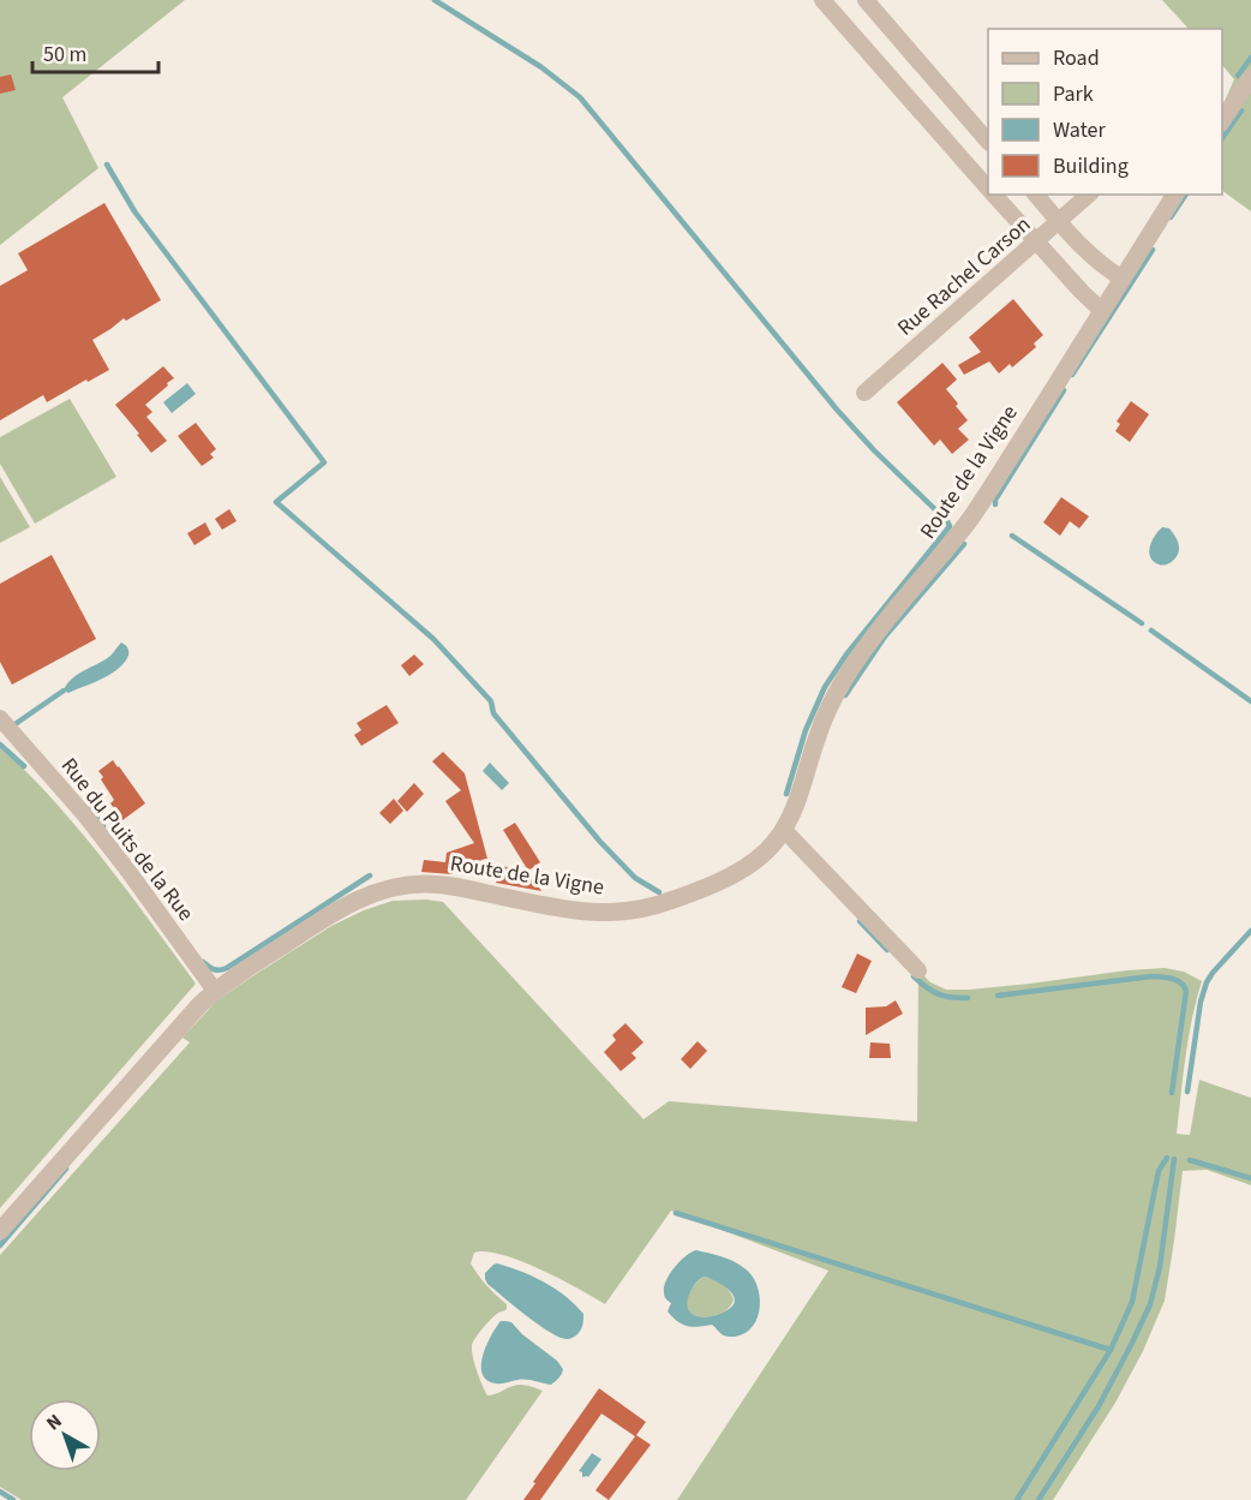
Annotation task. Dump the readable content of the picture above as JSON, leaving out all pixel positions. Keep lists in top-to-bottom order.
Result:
{
  "streets": {
    "street": ["Rue Rachel Carson", "Route de la Vigne", "Rue du Puits de la Rue"]
  },
  "crossings": [
    ["Route de la Vigne", "Rue du Puits de la Rue"]
  ],
  "legend": [
    "Road",
    "Park",
    "Water",
    "Building"
  ],
  "scale_bar": "50 m",
  "north": "top left"
}
